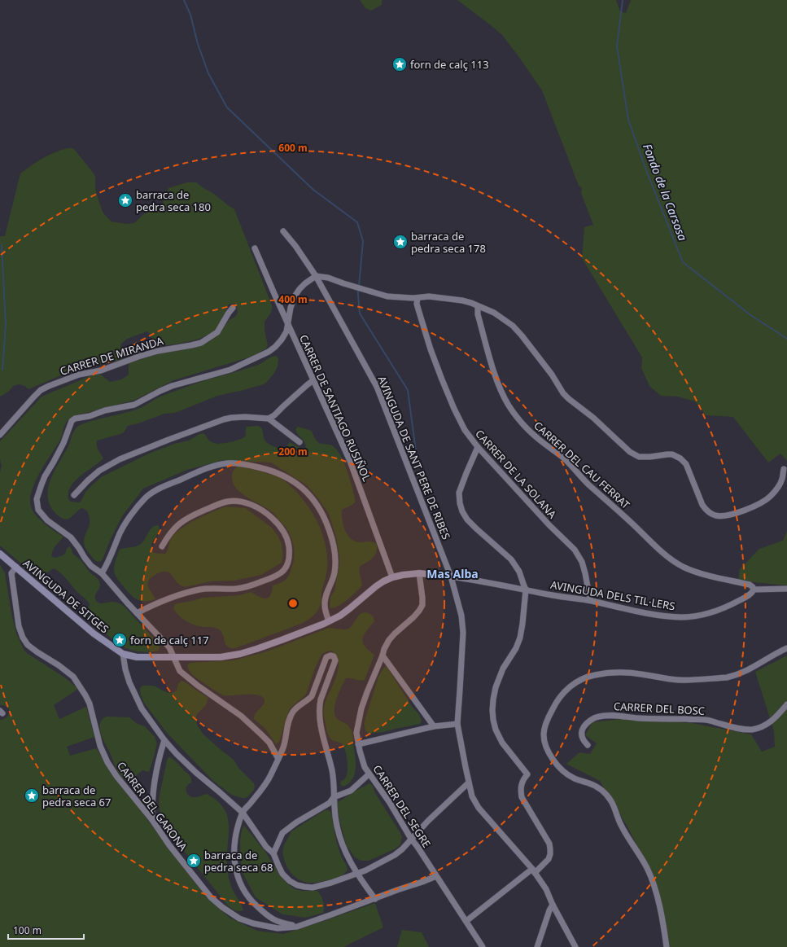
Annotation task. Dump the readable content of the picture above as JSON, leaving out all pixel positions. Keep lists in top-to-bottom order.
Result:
{
  "streets": {
    "street": [
      "CARRER DE MIRANDA",
      "CARRER DE SANTIAGO RUSIÑOL",
      "AVINGUDA DE SANT PERE DE RIBES",
      "CARRER DEL CAU FERRAT",
      "CARRER DE LA SOLANA",
      "AVINGUDA DELS TIL·LERS",
      "AVINGUDA DE SITGES",
      "CARRER DEL BOSC",
      "CARRER DEL GARONA",
      "CARRER DEL SEGRE"
    ]
  },
  "crossings": [
    ["CARRER DE SANTIAGO RUSIÑOL", "AVINGUDA DE SITGES"],
    ["AVINGUDA DE SANT PERE DE RIBES", "AVINGUDA DE SITGES"],
    ["CARRER DEL CAU FERRAT", "AVINGUDA DELS TIL·LERS"],
    ["CARRER DE LA SOLANA", "AVINGUDA DELS TIL·LERS"],
    ["AVINGUDA DELS TIL·LERS", "AVINGUDA DE SITGES"],
    ["AVINGUDA DE SITGES", "CARRER DEL GARONA"],
    ["AVINGUDA DE SITGES", "CARRER DEL SEGRE"],
    ["CARRER DEL GARONA", "CARRER DEL SEGRE"]
  ],
  "districts": ["Mas Alba"],
  "water": ["Fondo de la Carsosa"],
  "places": {
    "place": [
      "forn de calç 113",
      "barraca de pedra seca 180",
      "barraca de pedra seca 178",
      "forn de calç 117",
      "barraca de pedra seca 67",
      "barraca de pedra seca 68"
    ]
  },
  "scale_bar": "100 m",
  "rings": ["600 m", "400 m", "200 m"]
}
